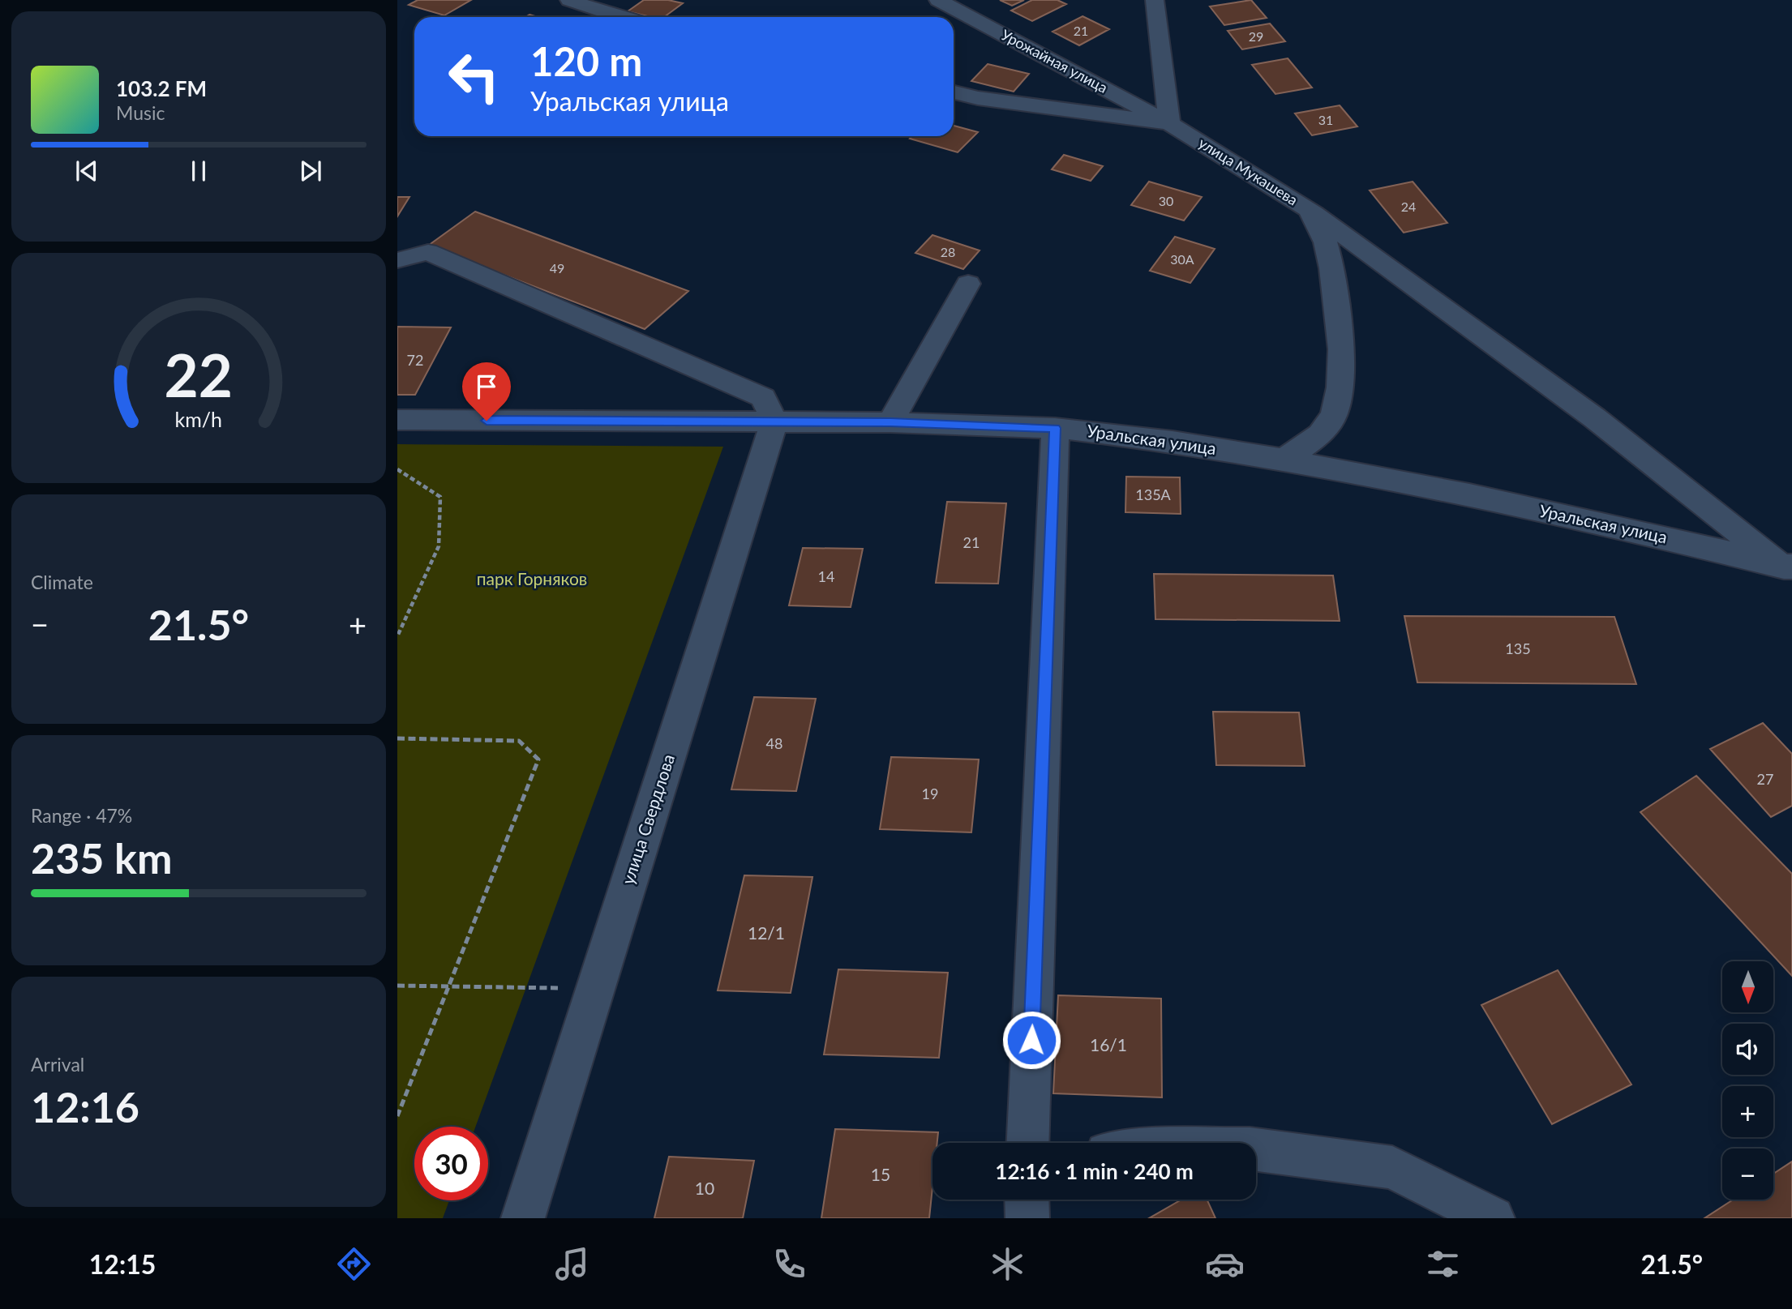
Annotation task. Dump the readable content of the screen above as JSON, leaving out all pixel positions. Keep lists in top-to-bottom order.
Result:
{
  "streets": {
    "street": [
      "Урожайная улица",
      "улица Мукашева",
      "Уральская улица",
      "улица Свердлова"
    ]
  },
  "crossings": [
    ["Урожайная улица", "улица Мукашева"],
    ["улица Мукашева", "Уральская улица"],
    ["Уральская улица", "улица Свердлова"]
  ],
  "parks": ["парк Горняков"],
  "house_numbers": [
    "21",
    "29",
    "31",
    "30",
    "24",
    "28",
    "30А",
    "49",
    "72",
    "135А",
    "21",
    "14",
    "135",
    "48",
    "27",
    "19",
    "12/1",
    "16/1",
    "15",
    "10"
  ],
  "north": "bottom",
  "page": {
    "turn": ["120 m", "Уральская улица"],
    "song": ["103.2 FM", "Music"],
    "tile": [
      "Climate",
      ["Range · 47%", "235 km"],
      ["Arrival", "12:16"]
    ],
    "heat": ["−", "21.5°", "+"],
    "map_buttons": ["+", "−"],
    "limit": "30",
    "trip": "12:16 · 1 min · 240 m",
    "tabs": ["12:15", "21.5°"],
    "gauge": ["22", "km/h"]
  }
}
